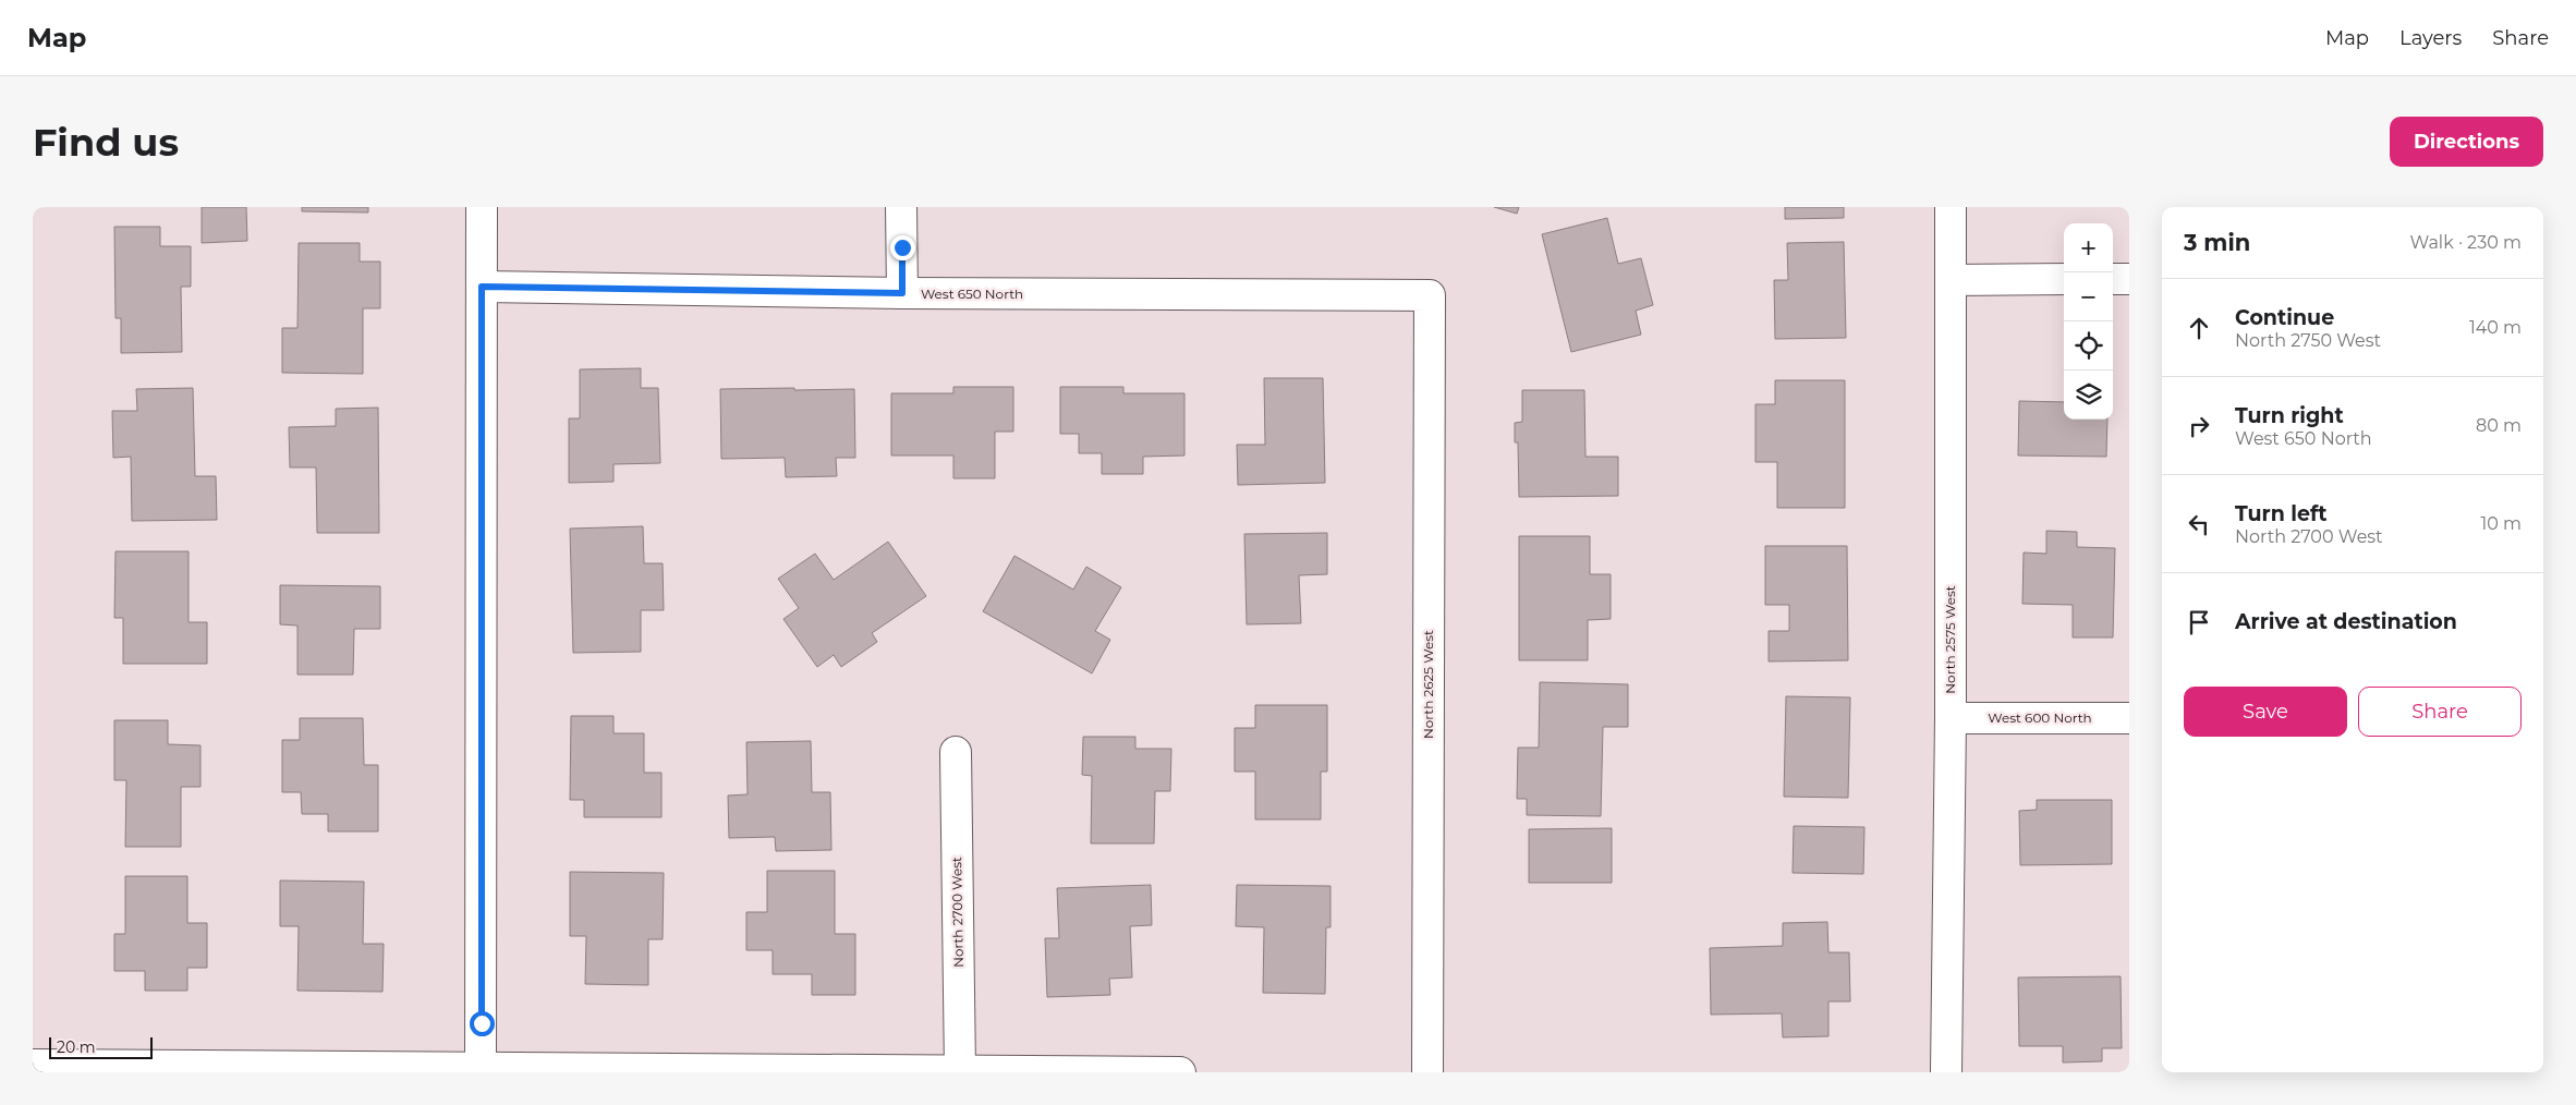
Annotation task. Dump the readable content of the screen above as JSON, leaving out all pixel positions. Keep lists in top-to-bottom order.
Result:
{
  "streets": {
    "street": [
      "West 650 North",
      "North 2575 West",
      "North 2625 West",
      "West 600 North",
      "North 2700 West"
    ]
  },
  "crossings": [
    ["West 650 North", "North 2625 West"],
    ["North 2575 West", "West 600 North"]
  ],
  "scale_bar": "20 m",
  "page": {
    "header": "Map",
    "nav": ["Map", "Layers", "Share"],
    "buttons": [
      "Directions",
      ["Save", "Share"]
    ],
    "title": "Find us",
    "heading": ["3 min", "Walk · 230 m"],
    "map_buttons": ["+", "−"],
    "list": [
      ["Continue", "North 2750 West", "140 m"],
      ["Turn right", "West 650 North", "80 m"],
      ["Turn left", "North 2700 West", "10 m"],
      "Arrive at destination"
    ],
    "scale": "20 m"
  }
}
